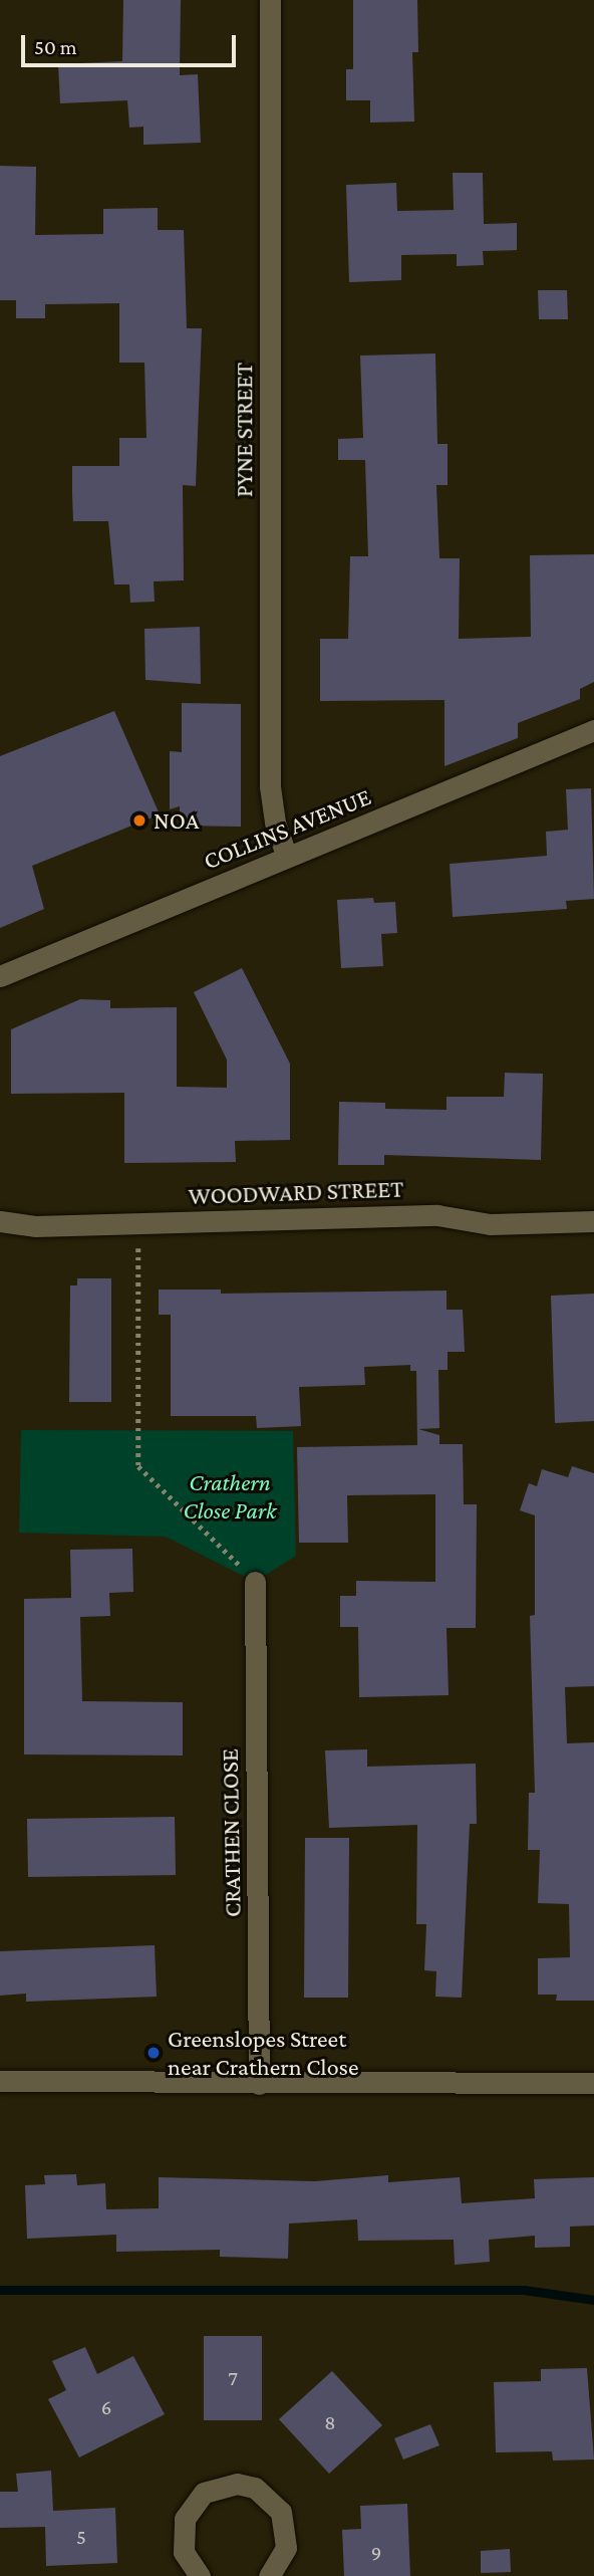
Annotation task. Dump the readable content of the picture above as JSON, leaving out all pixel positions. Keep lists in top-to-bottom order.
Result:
{
  "streets": {
    "street": [
      "PYNE STREET",
      "COLLINS AVENUE",
      "WOODWARD STREET",
      "CRATHEN CLOSE"
    ]
  },
  "crossings": [
    ["PYNE STREET", "COLLINS AVENUE"]
  ],
  "parks": ["Crathern Close Park"],
  "places": ["NOA", "Greenslopes Street near Crathern Close"],
  "house_numbers": [
    "7",
    "6",
    "8",
    "5",
    "9"
  ],
  "scale_bar": "50 m"
}
